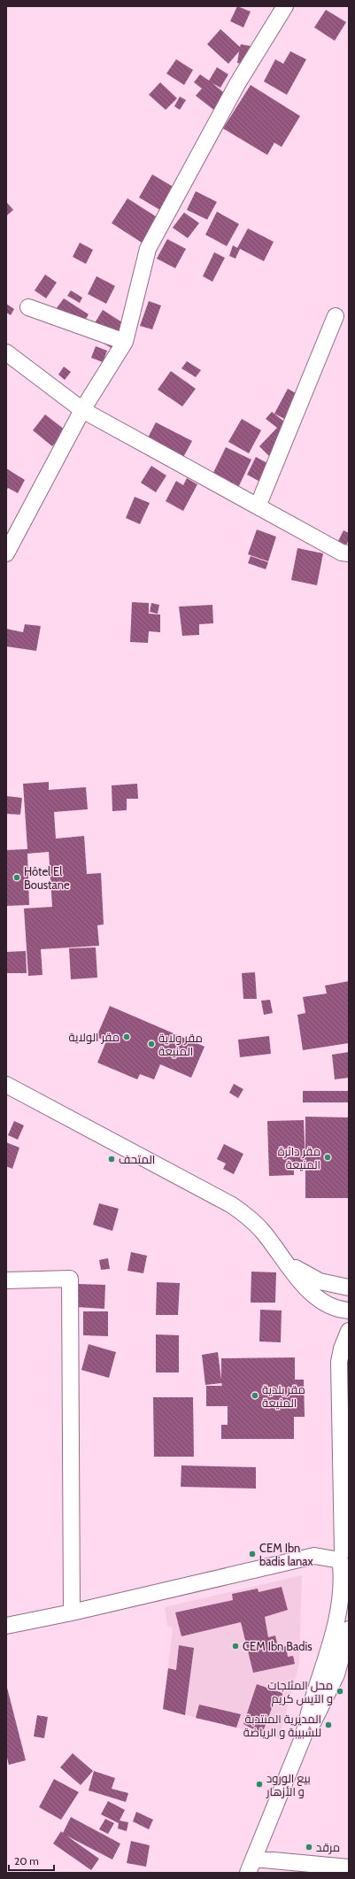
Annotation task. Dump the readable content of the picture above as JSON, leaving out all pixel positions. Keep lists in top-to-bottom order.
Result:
{
  "places": [
    "Hôtel El Boustane",
    "مقر الولاية",
    "مقر ولاية المنيعة",
    "مقر دائرة المنيعة",
    "المتحف",
    "مقر بلدية المنيعة",
    "CEM Ibn badis lanax",
    "CEM Ibn Badis",
    "محل المثلجات و الآيس كريم",
    "المديرية المنتدبة للشبيبة و الرياضة",
    "بيع الورود و الأزهار",
    "مرقد"
  ],
  "scale_bar": "20 m"
}
